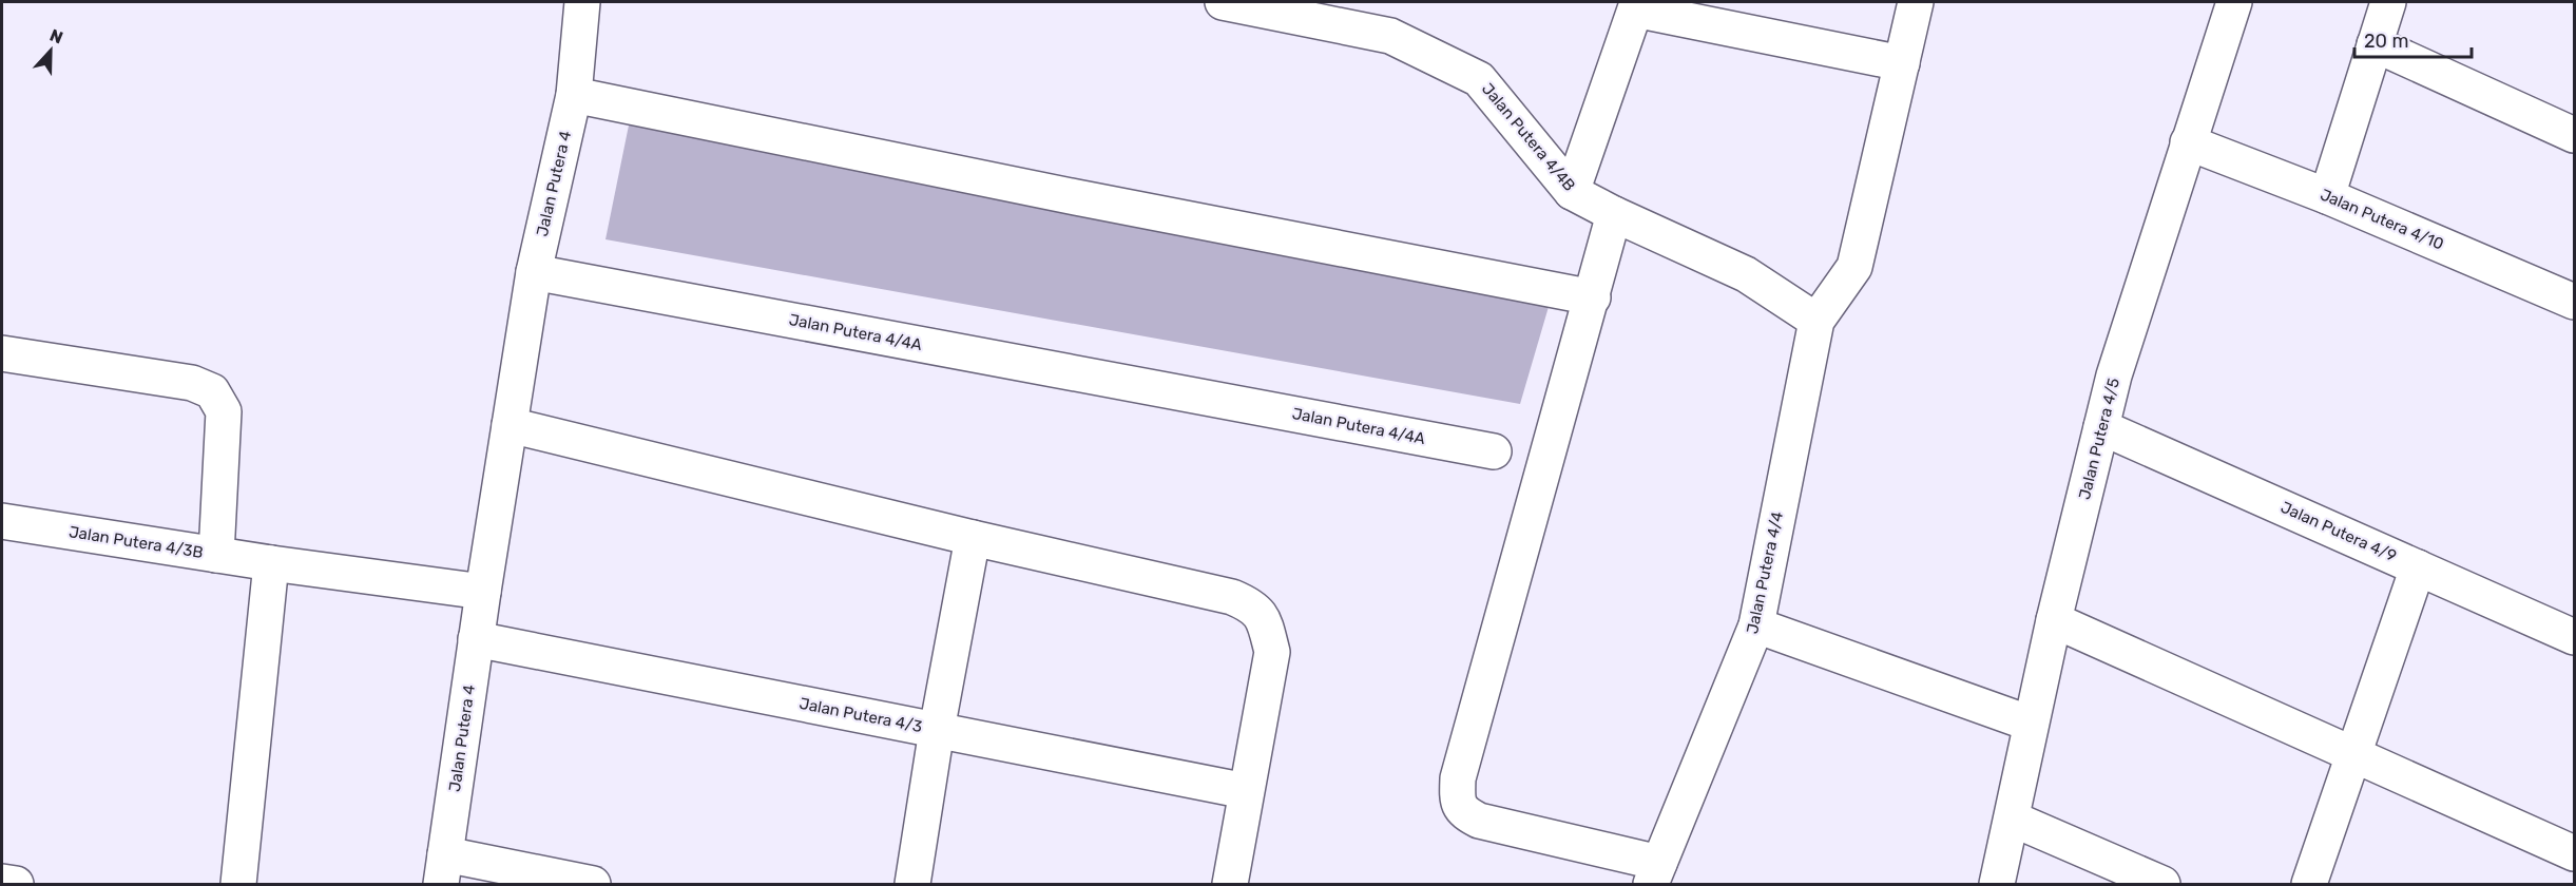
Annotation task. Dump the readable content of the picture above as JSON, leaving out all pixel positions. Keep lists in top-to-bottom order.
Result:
{
  "streets": {
    "street": [
      "Jalan Putera 4/4B",
      "Jalan Putera 4",
      "Jalan Putera 4/10",
      "Jalan Putera 4/4A",
      "Jalan Putera 4/5",
      "Jalan Putera 4/9",
      "Jalan Putera 4/3B",
      "Jalan Putera 4/4",
      "Jalan Putera 4/3"
    ]
  },
  "crossings": [
    ["Jalan Putera 4/4B", "Jalan Putera 4/4"],
    ["Jalan Putera 4", "Jalan Putera 4/4A"],
    ["Jalan Putera 4", "Jalan Putera 4/3B"],
    ["Jalan Putera 4", "Jalan Putera 4/3"],
    ["Jalan Putera 4/10", "Jalan Putera 4/5"],
    ["Jalan Putera 4/5", "Jalan Putera 4/9"]
  ],
  "scale_bar": "20 m",
  "north": "top"
}
